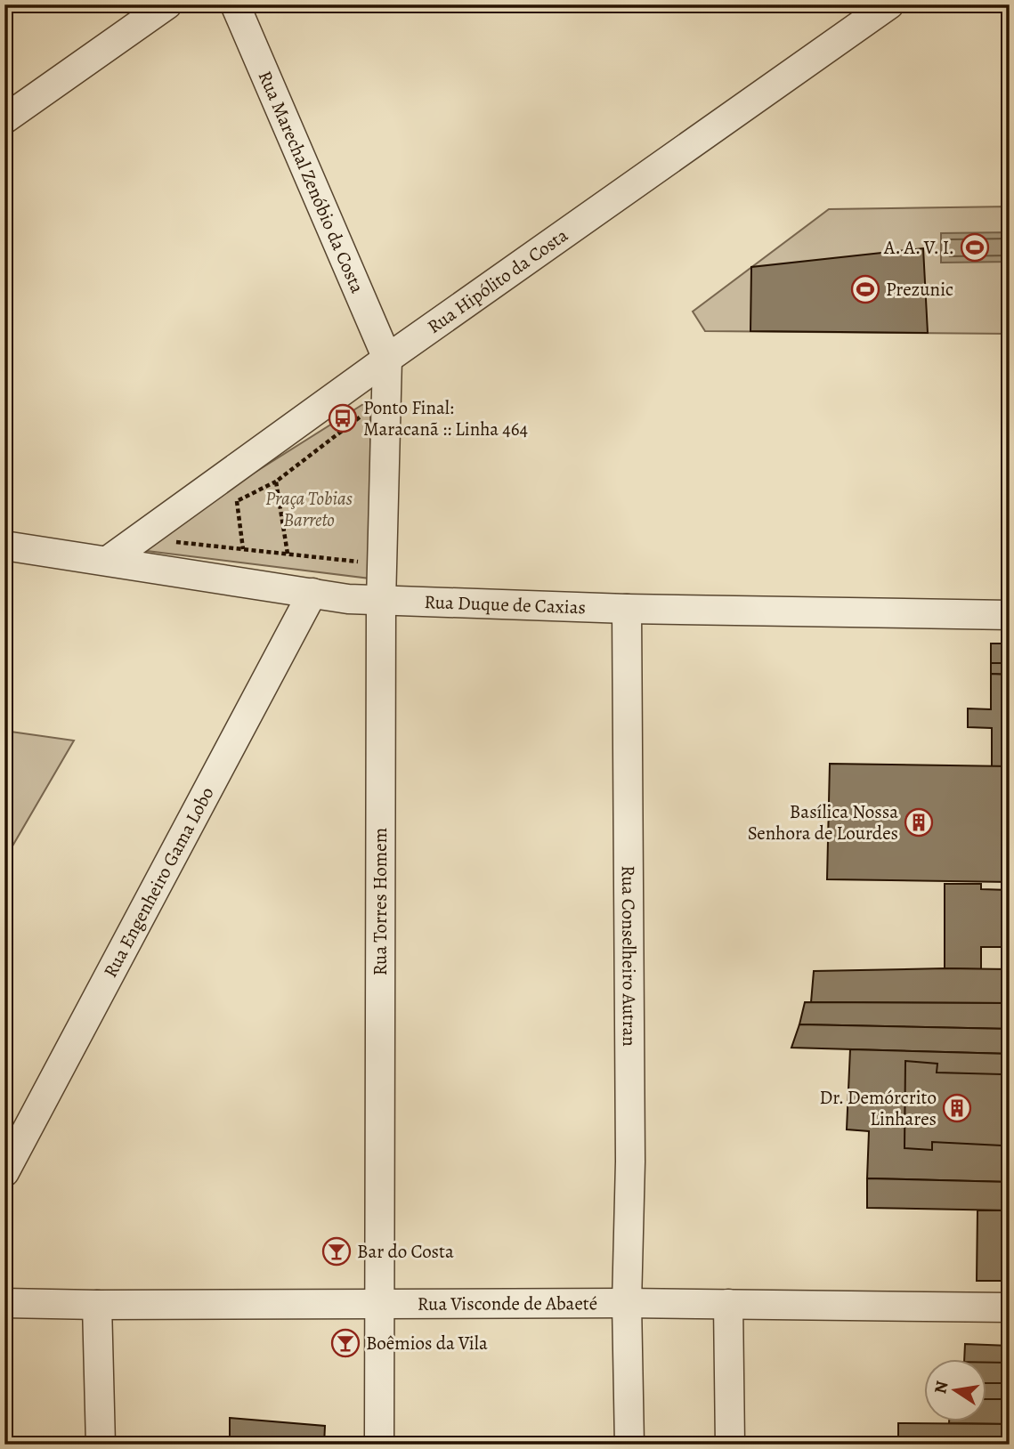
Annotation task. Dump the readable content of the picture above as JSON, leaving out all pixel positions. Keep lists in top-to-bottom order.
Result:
{
  "streets": {
    "street": [
      "Rua Marechal Zenóbio da Costa",
      "Rua Hipólito da Costa",
      "Rua Duque de Caxias",
      "Rua Engenheiro Gama Lobo",
      "Rua Torres Homem",
      "Rua Conselheiro Autran",
      "Rua Visconde de Abaeté"
    ]
  },
  "crossings": [
    ["Rua Marechal Zenóbio da Costa", "Rua Hipólito da Costa"],
    ["Rua Marechal Zenóbio da Costa", "Rua Torres Homem"],
    ["Rua Hipólito da Costa", "Rua Duque de Caxias"],
    ["Rua Hipólito da Costa", "Rua Torres Homem"],
    ["Rua Duque de Caxias", "Rua Engenheiro Gama Lobo"],
    ["Rua Duque de Caxias", "Rua Torres Homem"],
    ["Rua Duque de Caxias", "Rua Conselheiro Autran"],
    ["Rua Torres Homem", "Rua Visconde de Abaeté"],
    ["Rua Conselheiro Autran", "Rua Visconde de Abaeté"]
  ],
  "parks": ["Praça Tobias Barreto"],
  "places": {
    "sports": ["A. A. V. I.", "Prezunic"],
    "bus stop": ["Ponto Final: Maracanã :: Linha 464"],
    "building": ["Basílica Nossa Senhora de Lourdes", "Dr. Demórcrito Linhares"],
    "bar": ["Bar do Costa", "Boêmios da Vila"]
  },
  "north": "left"
}
